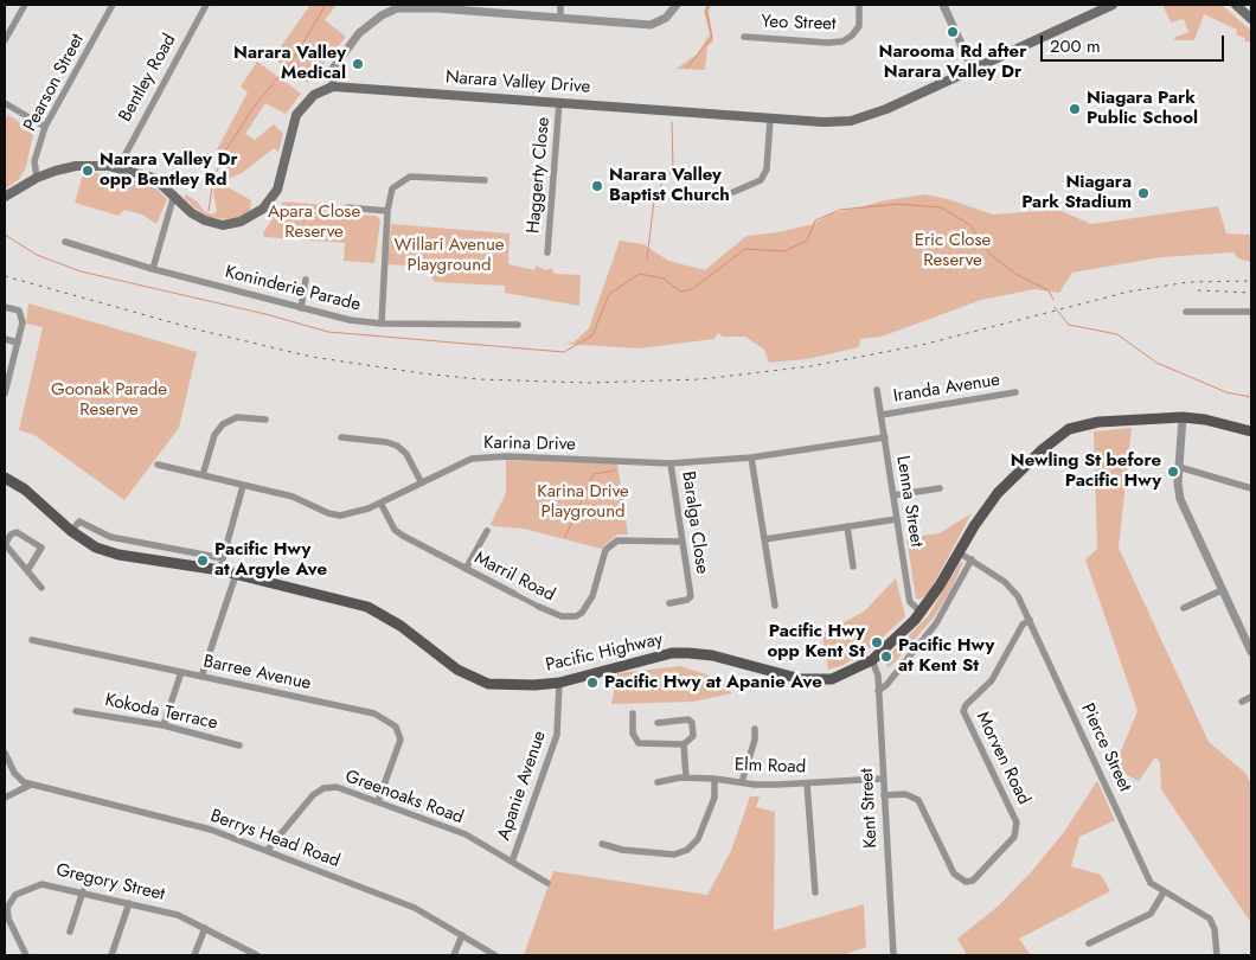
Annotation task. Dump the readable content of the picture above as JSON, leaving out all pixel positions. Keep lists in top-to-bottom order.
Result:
{
  "streets": {
    "main road": ["Narara Valley Drive", "Pacific Highway"],
    "street": [
      "Yeo Street",
      "Bentley Road",
      "Pearson Street",
      "Haggerty Close",
      "Koninderie Parade",
      "Iranda Avenue",
      "Karina Drive",
      "Lenna Street",
      "Baralga Close",
      "Marril Road",
      "Barree Avenue",
      "Kokoda Terrace",
      "Pierce Street",
      "Morven Road",
      "Elm Road",
      "Apanie Avenue",
      "Greenoaks Road",
      "Kent Street",
      "Berrys Head Road",
      "Gregory Street"
    ]
  },
  "crossings": [
    ["Narara Valley Drive", "Haggerty Close"],
    ["Iranda Avenue", "Lenna Street"],
    ["Karina Drive", "Lenna Street"],
    ["Karina Drive", "Baralga Close"],
    ["Karina Drive", "Marril Road"],
    ["Lenna Street", "Pacific Highway"],
    ["Baralga Close", "Marril Road"],
    ["Pacific Highway", "Pierce Street"],
    ["Pacific Highway", "Apanie Avenue"],
    ["Pacific Highway", "Kent Street"],
    ["Barree Avenue", "Greenoaks Road"],
    ["Pierce Street", "Morven Road"],
    ["Morven Road", "Kent Street"],
    ["Elm Road", "Kent Street"],
    ["Apanie Avenue", "Greenoaks Road"],
    ["Greenoaks Road", "Berrys Head Road"]
  ],
  "parks": [
    "Apara Close Reserve",
    "Eric Close Reserve",
    "Willari Avenue Playground",
    "Goonak Parade Reserve",
    "Karina Drive Playground"
  ],
  "places": [
    "Narooma Rd after Narara Valley Dr",
    "Narara Valley Medical",
    "Niagara Park Public School",
    "Narara Valley Dr opp Bentley Rd",
    "Narara Valley Baptist Church",
    "Niagara Park Stadium",
    "Newling St before Pacific Hwy",
    "Pacific Hwy at Argyle Ave",
    "Pacific Hwy opp Kent St",
    "Pacific Hwy at Kent St",
    "Pacific Hwy at Apanie Ave"
  ],
  "scale_bar": "200 m"
}
